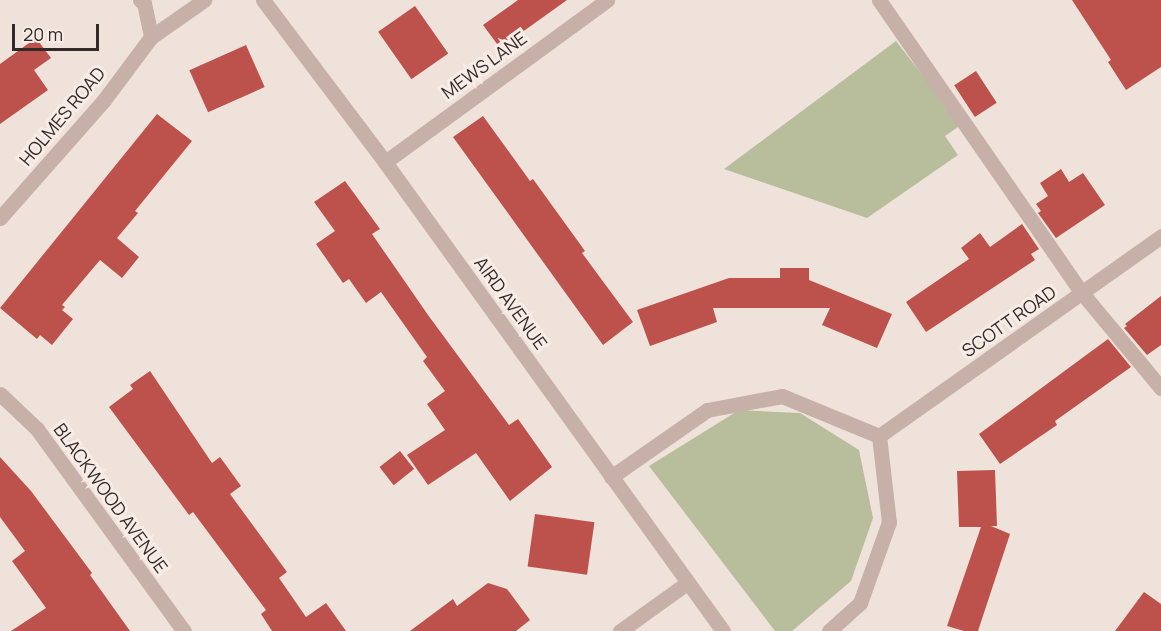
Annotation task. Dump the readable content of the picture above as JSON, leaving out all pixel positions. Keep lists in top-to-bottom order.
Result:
{
  "streets": {
    "street": [
      "MEWS LANE",
      "HOLMES ROAD",
      "AIRD AVENUE",
      "SCOTT ROAD",
      "BLACKWOOD AVENUE"
    ]
  },
  "crossings": [
    ["MEWS LANE", "AIRD AVENUE"]
  ],
  "scale_bar": "20 m"
}
